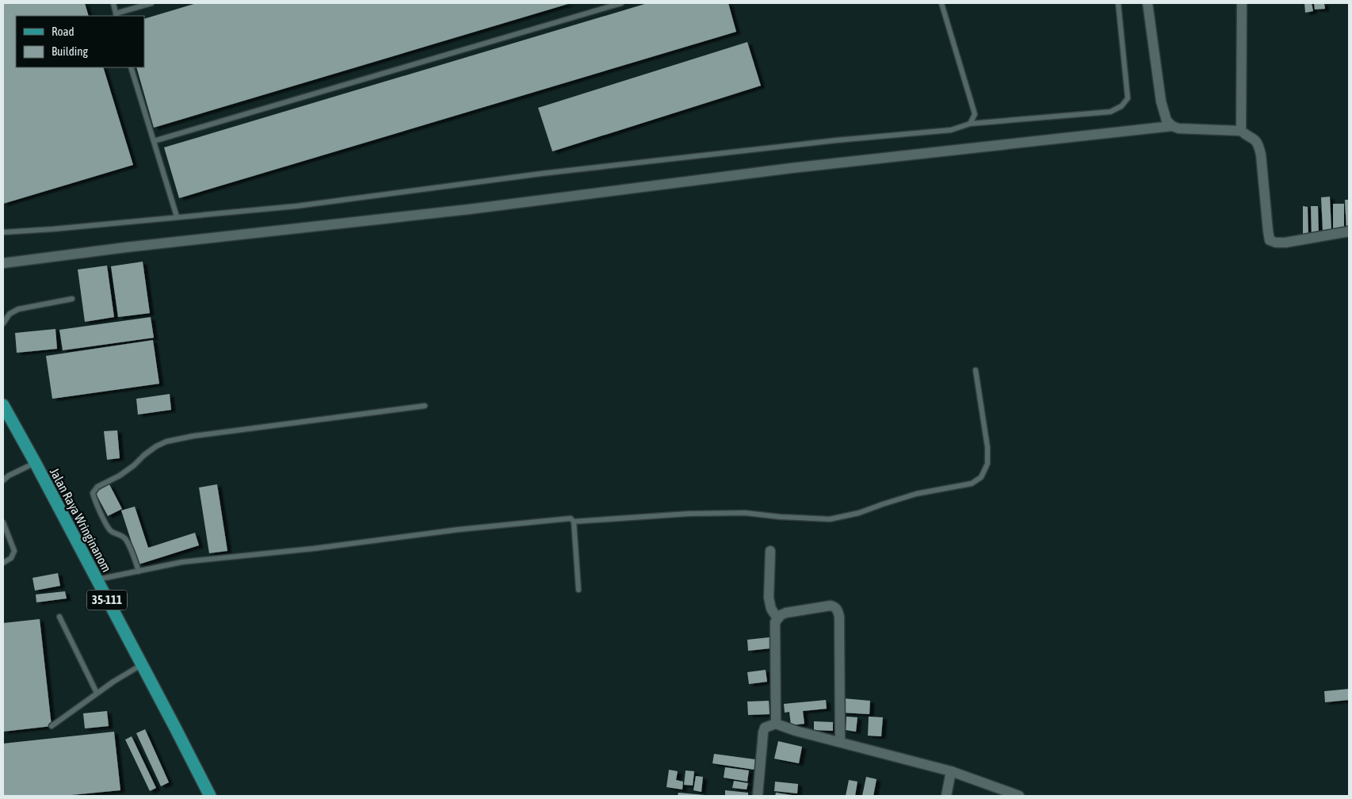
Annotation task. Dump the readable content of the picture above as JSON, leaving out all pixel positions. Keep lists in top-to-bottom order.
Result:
{
  "streets": {
    "main road": ["Jalan Raya Wringinanom", "35-111"]
  },
  "legend": ["Road", "Building"]
}
